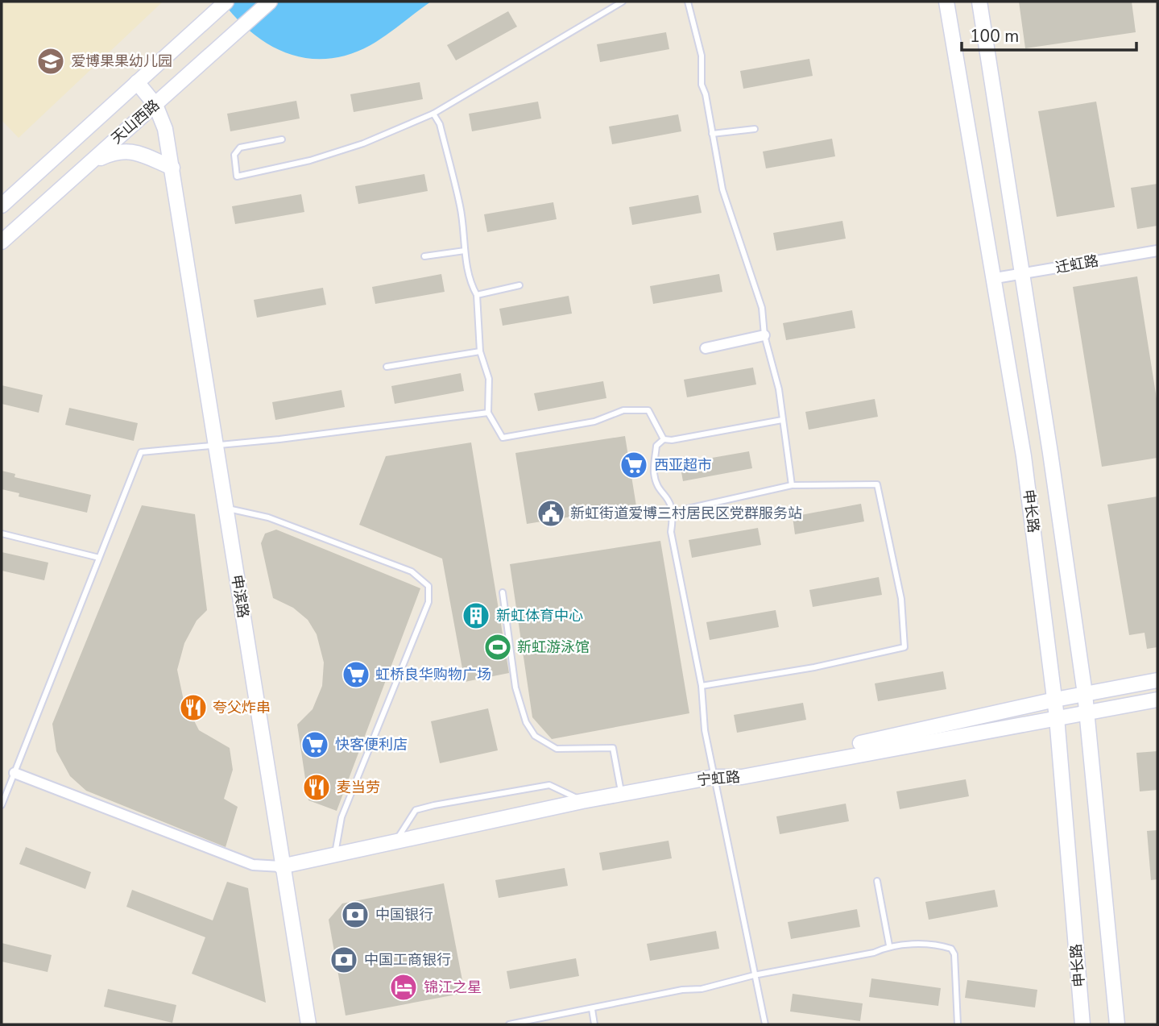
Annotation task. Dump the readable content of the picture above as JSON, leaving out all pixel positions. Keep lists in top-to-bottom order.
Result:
{
  "streets": {
    "main road": [
      "天山西路",
      "申长路",
      "申滨路",
      "宁虹路"
    ],
    "street": ["迁虹路"]
  },
  "crossings": [
    ["天山西路", "申滨路"],
    ["迁虹路", "申长路"],
    ["申长路", "宁虹路"],
    ["申滨路", "宁虹路"]
  ],
  "places": {
    "school or university": ["爱博果果幼儿园"],
    "supermarket": ["西亚超市", "虹桥良华购物广场", "快客便利店"],
    "public building": ["新虹街道爱博三村居民区党群服务站"],
    "building": ["新虹体育中心"],
    "sports": ["新虹游泳馆"],
    "restaurant": ["夸父炸串", "麦当劳"],
    "bank": ["中国银行", "中国工商银行"],
    "hotel": ["锦江之星"]
  },
  "scale_bar": "100 m"
}
